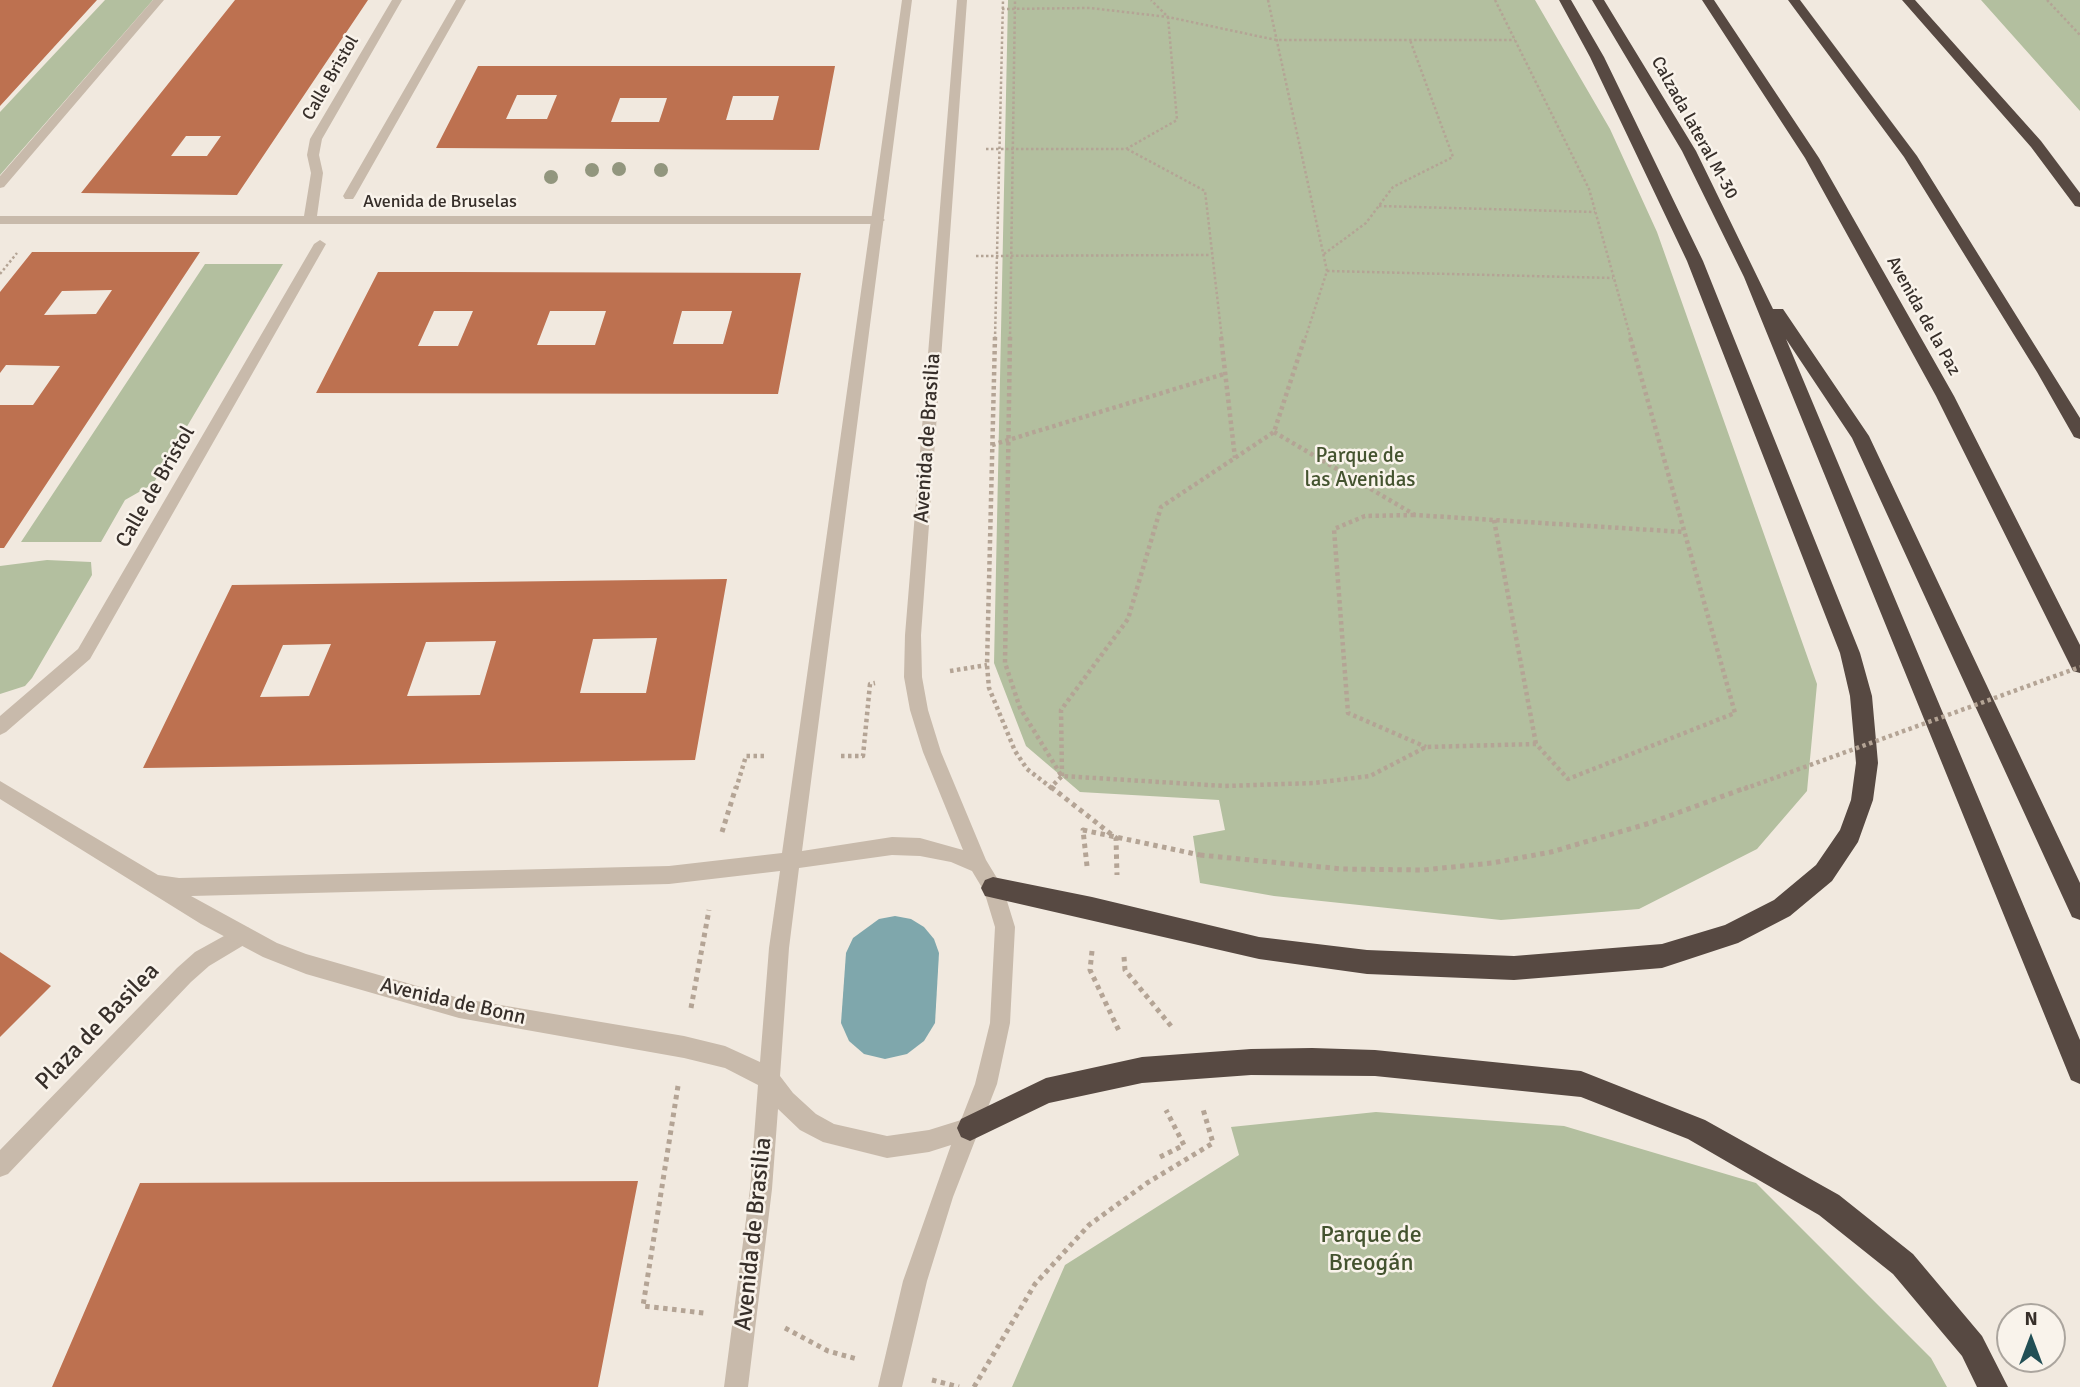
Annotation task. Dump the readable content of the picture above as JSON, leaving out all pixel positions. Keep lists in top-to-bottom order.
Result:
{
  "streets": {
    "highway": ["Calzada lateral M-30", "Avenida de la Paz"],
    "street": [
      "Calle Bristol",
      "Avenida de Bruselas",
      "Avenida de Brasilia",
      "Calle de Bristol",
      "Avenida de Bonn",
      "Plaza de Basilea"
    ]
  },
  "crossings": [
    ["Calle Bristol", "Avenida de Bruselas"],
    ["Avenida de Brasilia", "Avenida de Bonn"],
    ["Avenida de Bonn", "Plaza de Basilea"]
  ],
  "parks": ["Parque de las Avenidas", "Parque de Breogán"],
  "north": "top"
}
